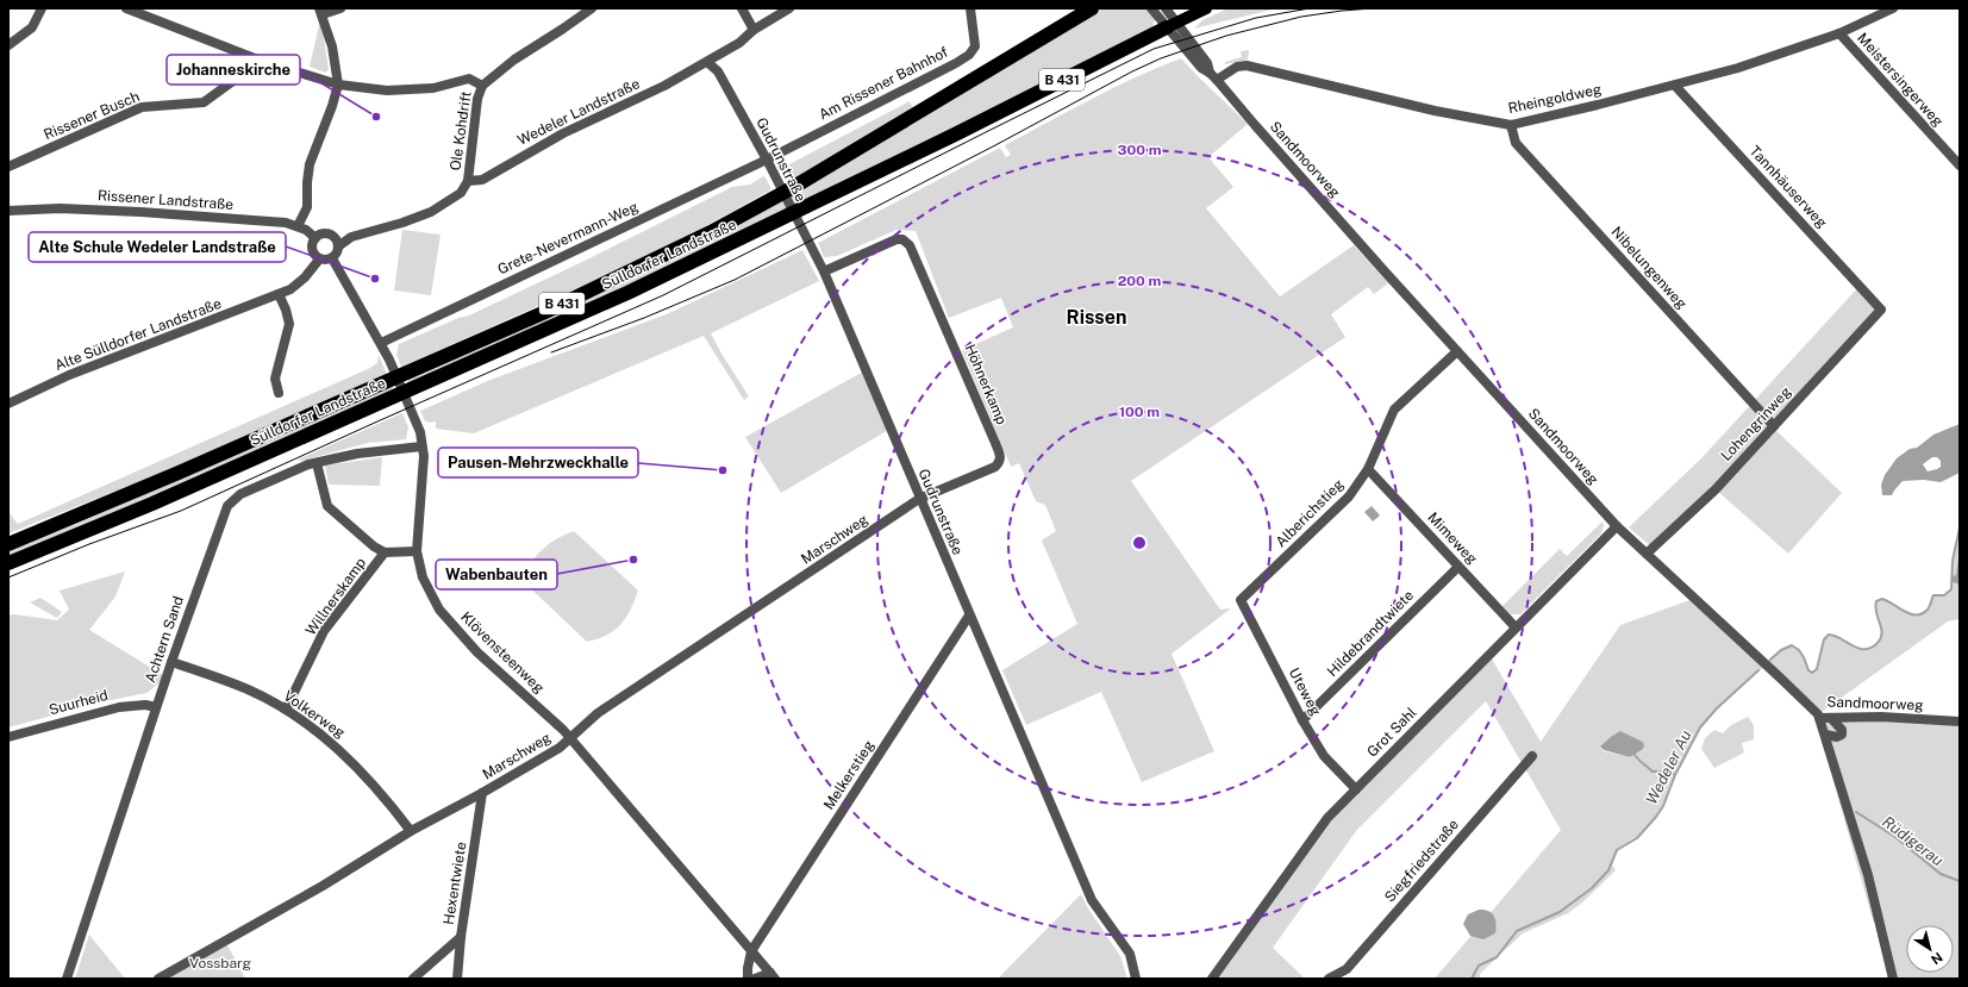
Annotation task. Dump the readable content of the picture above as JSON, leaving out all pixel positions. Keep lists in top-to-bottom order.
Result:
{
  "streets": {
    "highway": ["B 431", "Sülldorfer Landstraße"],
    "street": [
      "Meistersingerweg",
      "Am Rissener Bahnhof",
      "Rheingoldweg",
      "Wedeler Landstraße",
      "Rissener Busch",
      "Ole Kohdrift",
      "Gudrunstraße",
      "Sandmoorweg",
      "Tannhäuserweg",
      "Rissener Landstraße",
      "Grete-Nevermann-Weg",
      "Nibelungenweg",
      "Alte Sülldorfer Landstraße",
      "Höhnerkamp",
      "Lohengrinweg",
      "Alberichstieg",
      "Mimeweg",
      "Marschweg",
      "Willnerskamp",
      "Hildebrandtwiete",
      "Achtern Sand",
      "Klövensteenweg",
      "Uteweg",
      "Suurheid",
      "Volkerweg",
      "Grot Sahl",
      "Melkerstieg",
      "Siegfriedstraße",
      "Hexentwiete"
    ]
  },
  "crossings": [
    ["B 431", "Sandmoorweg"],
    ["B 431", "Sülldorfer Landstraße"],
    ["Meistersingerweg", "Rheingoldweg"],
    ["Am Rissener Bahnhof", "Gudrunstraße"],
    ["Am Rissener Bahnhof", "Grete-Nevermann-Weg"],
    ["Rheingoldweg", "Sandmoorweg"],
    ["Rheingoldweg", "Tannhäuserweg"],
    ["Rheingoldweg", "Nibelungenweg"],
    ["Wedeler Landstraße", "Ole Kohdrift"],
    ["Wedeler Landstraße", "Gudrunstraße"],
    ["Gudrunstraße", "Grete-Nevermann-Weg"],
    ["Gudrunstraße", "Höhnerkamp"],
    ["Gudrunstraße", "Marschweg"],
    ["Gudrunstraße", "Melkerstieg"],
    ["Sandmoorweg", "Sülldorfer Landstraße"],
    ["Sandmoorweg", "Lohengrinweg"],
    ["Sandmoorweg", "Alberichstieg"],
    ["Sandmoorweg", "Grot Sahl"],
    ["Tannhäuserweg", "Lohengrinweg"],
    ["Rissener Landstraße", "Alte Sülldorfer Landstraße"],
    ["Rissener Landstraße", "Klövensteenweg"],
    ["Grete-Nevermann-Weg", "Klövensteenweg"],
    ["Nibelungenweg", "Lohengrinweg"],
    ["Alte Sülldorfer Landstraße", "Klövensteenweg"],
    ["Höhnerkamp", "Marschweg"],
    ["Alberichstieg", "Mimeweg"],
    ["Alberichstieg", "Uteweg"],
    ["Mimeweg", "Hildebrandtwiete"],
    ["Mimeweg", "Grot Sahl"],
    ["Marschweg", "Klövensteenweg"],
    ["Marschweg", "Volkerweg"],
    ["Marschweg", "Hexentwiete"],
    ["Willnerskamp", "Volkerweg"],
    ["Hildebrandtwiete", "Uteweg"],
    ["Achtern Sand", "Klövensteenweg"],
    ["Achtern Sand", "Suurheid"],
    ["Achtern Sand", "Volkerweg"],
    ["Klövensteenweg", "Melkerstieg"],
    ["Uteweg", "Grot Sahl"]
  ],
  "districts": ["Rissen"],
  "water": ["Wedeler Au", "Rüdigerau"],
  "parks": ["Vossbarg"],
  "places": [
    "Johanneskirche",
    "Alte Schule Wedeler Landstraße",
    "Pausen-Mehrzweckhalle",
    "Wabenbauten"
  ],
  "north": "bottom right",
  "rings": ["300 m", "200 m", "100 m"]
}
